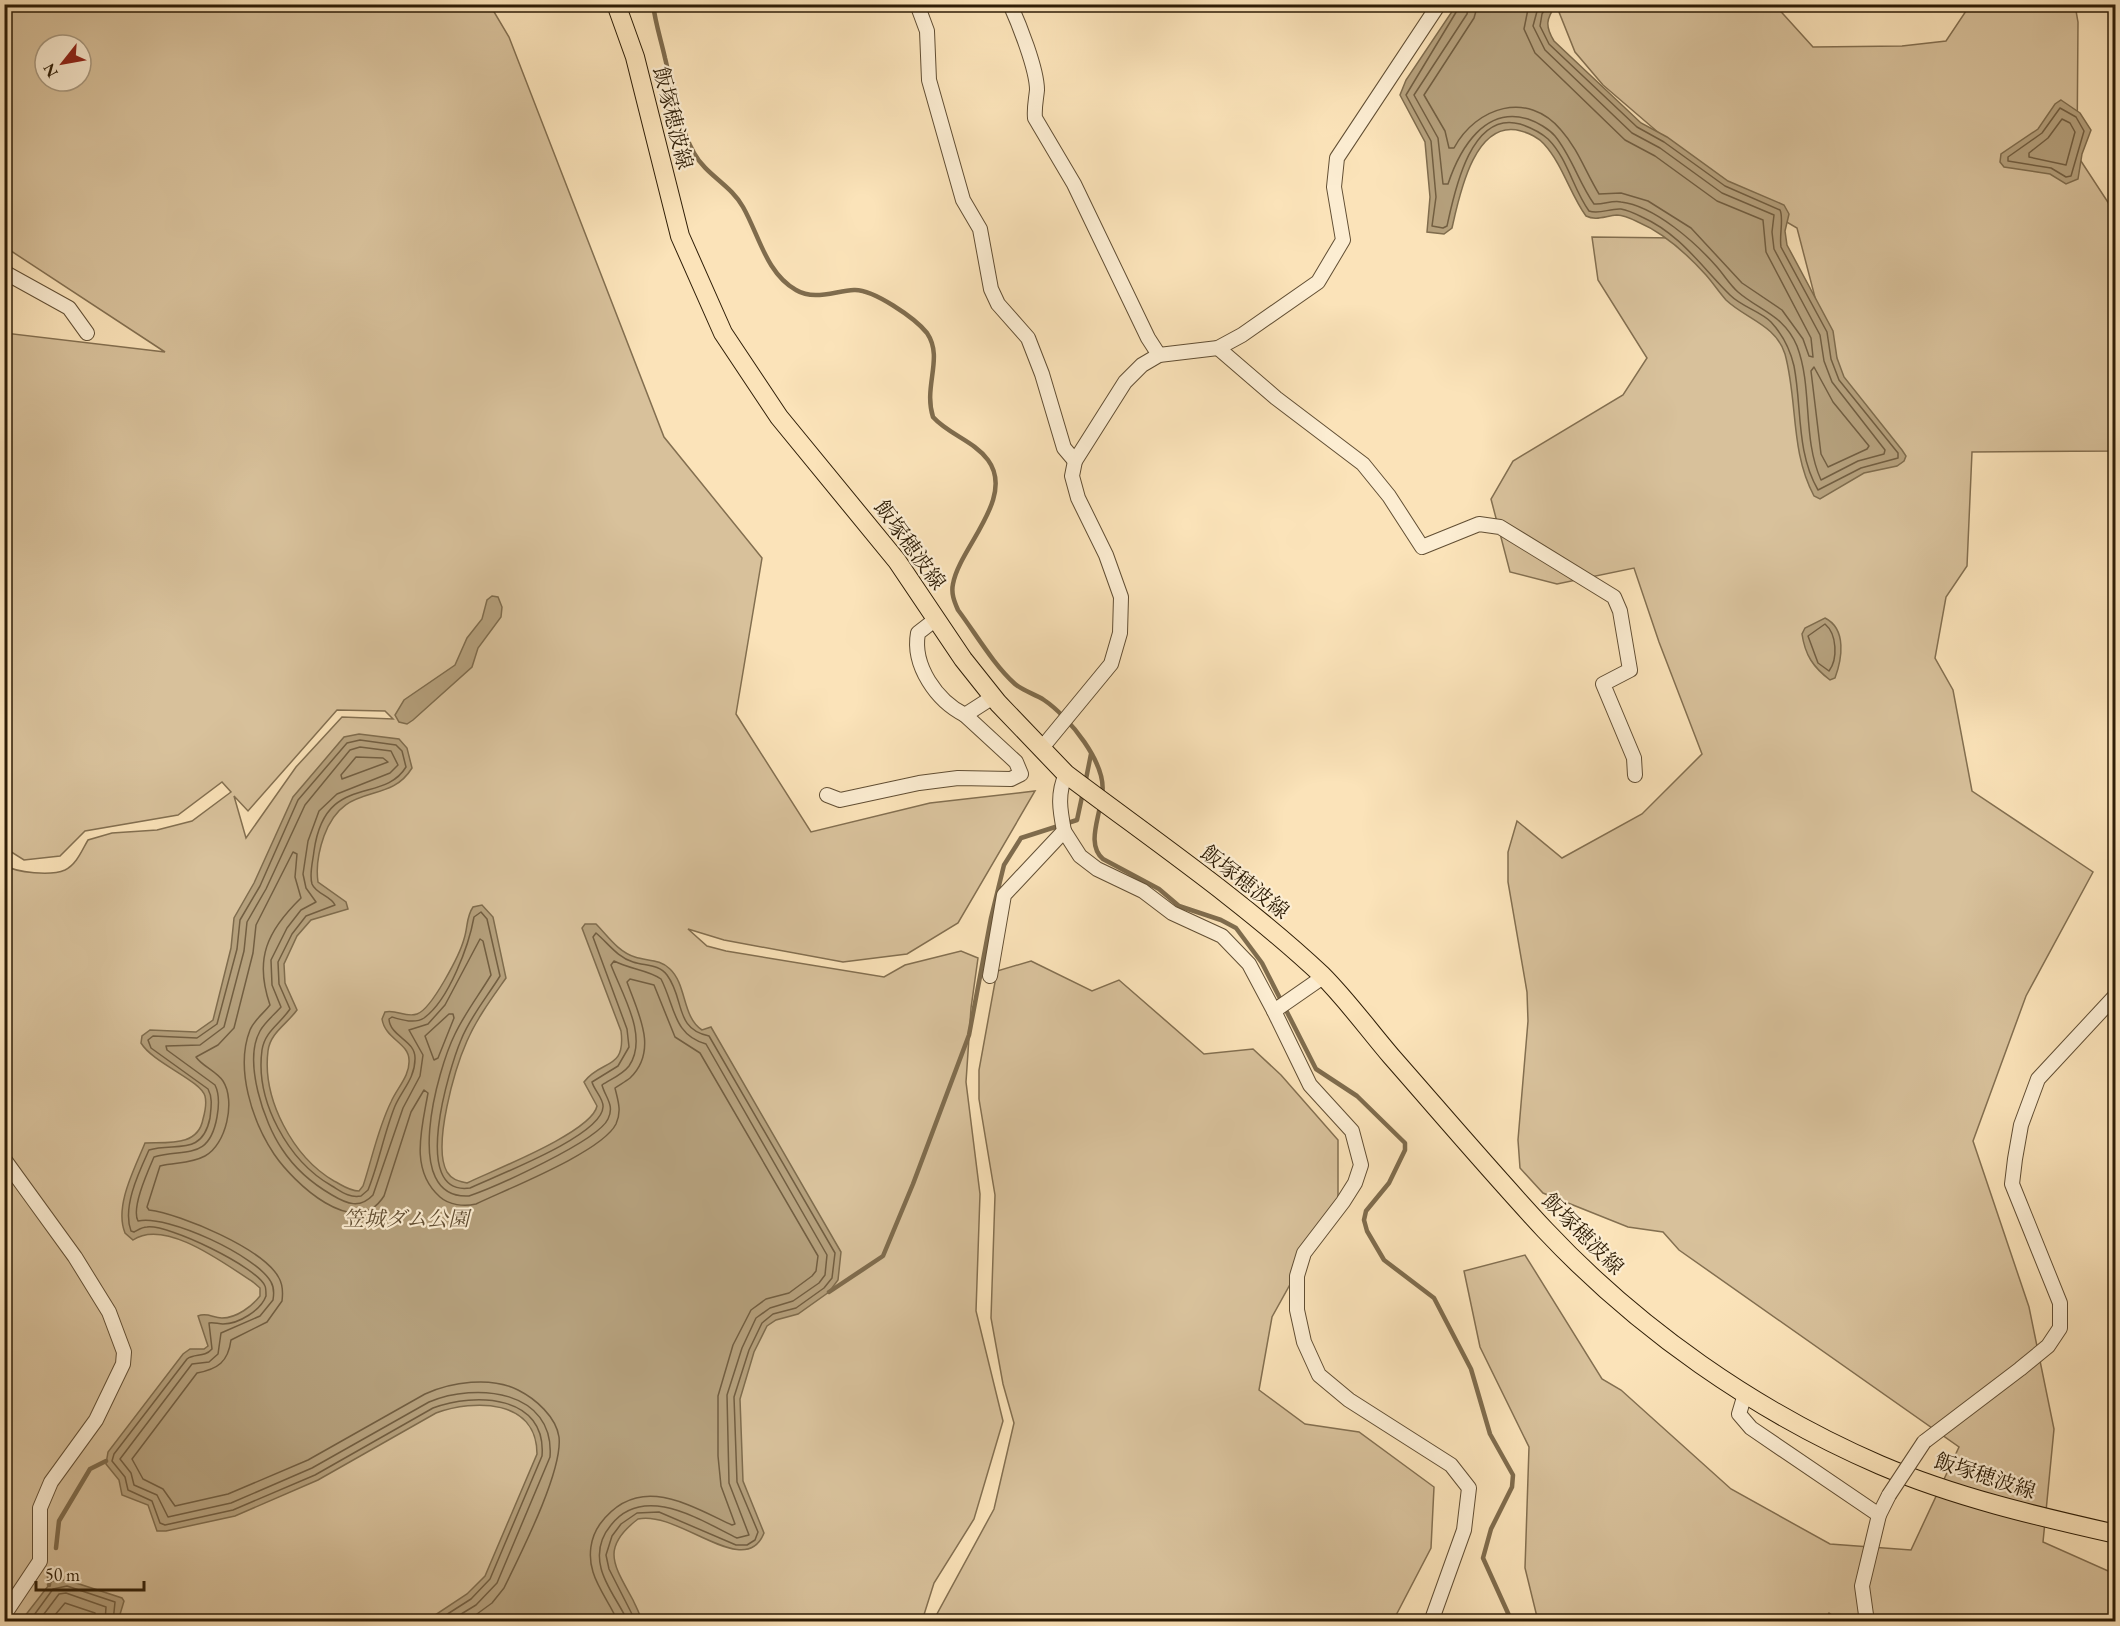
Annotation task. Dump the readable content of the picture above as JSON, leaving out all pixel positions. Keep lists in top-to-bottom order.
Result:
{
  "streets": {
    "main road": ["飯塚穂波線"]
  },
  "parks": ["笠城ダム公園"],
  "scale_bar": "50 m",
  "north": "bottom left"
}
